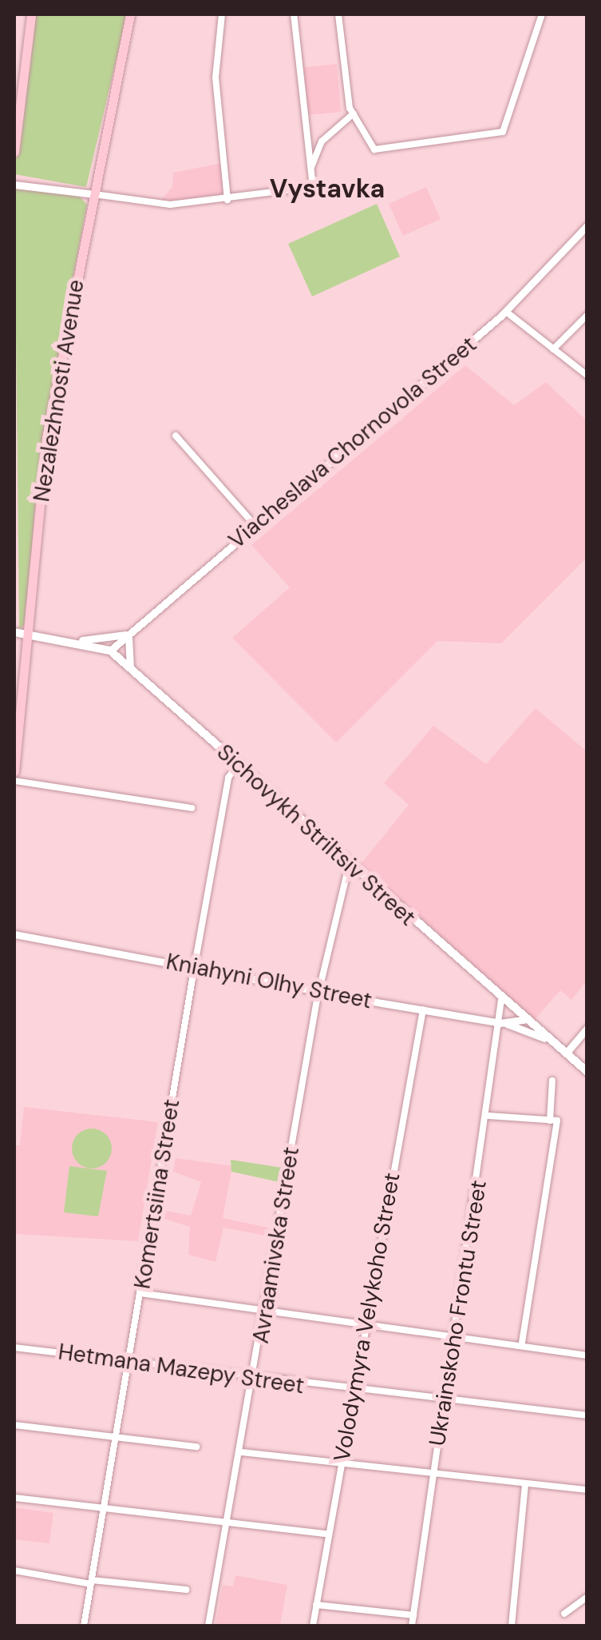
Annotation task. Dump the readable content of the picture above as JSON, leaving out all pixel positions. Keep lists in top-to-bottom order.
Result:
{
  "streets": {
    "main road": ["Nezalezhnosti Avenue", "Sichovykh Striltsiv Street"],
    "street": [
      "Viacheslava Chornovola Street",
      "Kniahyni Olhy Street",
      "Komertsiina Street",
      "Avraamivska Street",
      "Ukrainskoho Frontu Street",
      "Volodymyra Velykoho Street",
      "Hetmana Mazepy Street"
    ]
  },
  "crossings": [
    ["Nezalezhnosti Avenue", "Sichovykh Striltsiv Street"],
    ["Viacheslava Chornovola Street", "Sichovykh Striltsiv Street"],
    ["Sichovykh Striltsiv Street", "Kniahyni Olhy Street"],
    ["Sichovykh Striltsiv Street", "Komertsiina Street"],
    ["Sichovykh Striltsiv Street", "Avraamivska Street"],
    ["Sichovykh Striltsiv Street", "Ukrainskoho Frontu Street"],
    ["Kniahyni Olhy Street", "Komertsiina Street"],
    ["Kniahyni Olhy Street", "Avraamivska Street"],
    ["Kniahyni Olhy Street", "Ukrainskoho Frontu Street"],
    ["Kniahyni Olhy Street", "Volodymyra Velykoho Street"],
    ["Komertsiina Street", "Hetmana Mazepy Street"],
    ["Avraamivska Street", "Hetmana Mazepy Street"],
    ["Ukrainskoho Frontu Street", "Hetmana Mazepy Street"],
    ["Volodymyra Velykoho Street", "Hetmana Mazepy Street"]
  ],
  "districts": ["Vystavka"]
}
